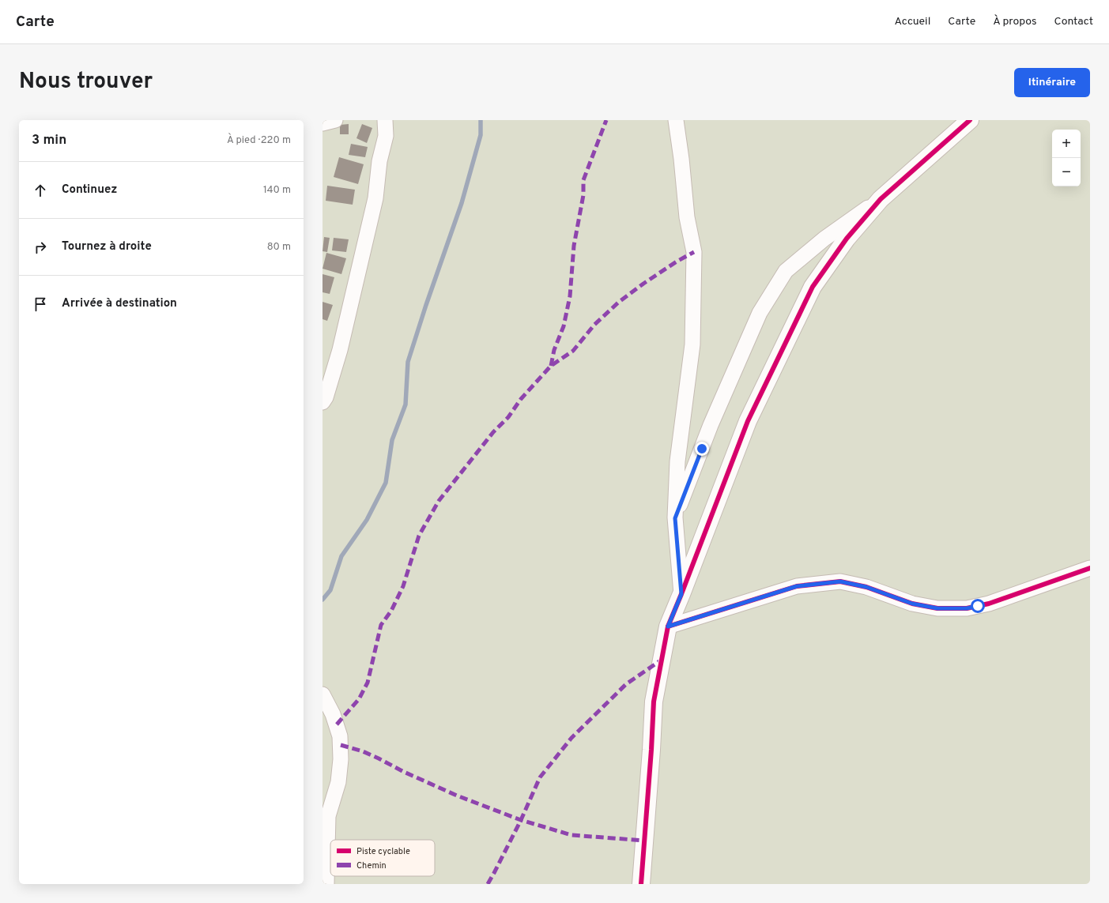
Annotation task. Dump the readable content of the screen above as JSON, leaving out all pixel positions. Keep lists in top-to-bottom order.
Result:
{
  "legend": ["Piste cyclable", "Chemin"],
  "page": {
    "header": "Carte",
    "nav": [
      "Accueil",
      "Carte",
      "À propos",
      "Contact"
    ],
    "title": "Nous trouver",
    "buttons": "Itinéraire",
    "heading": ["3 min", "À pied · 220 m"],
    "map_buttons": ["+", "−"],
    "list": [
      ["Continuez", "140 m"],
      ["Tournez à droite", "80 m"],
      "Arrivée à destination"
    ]
  }
}
